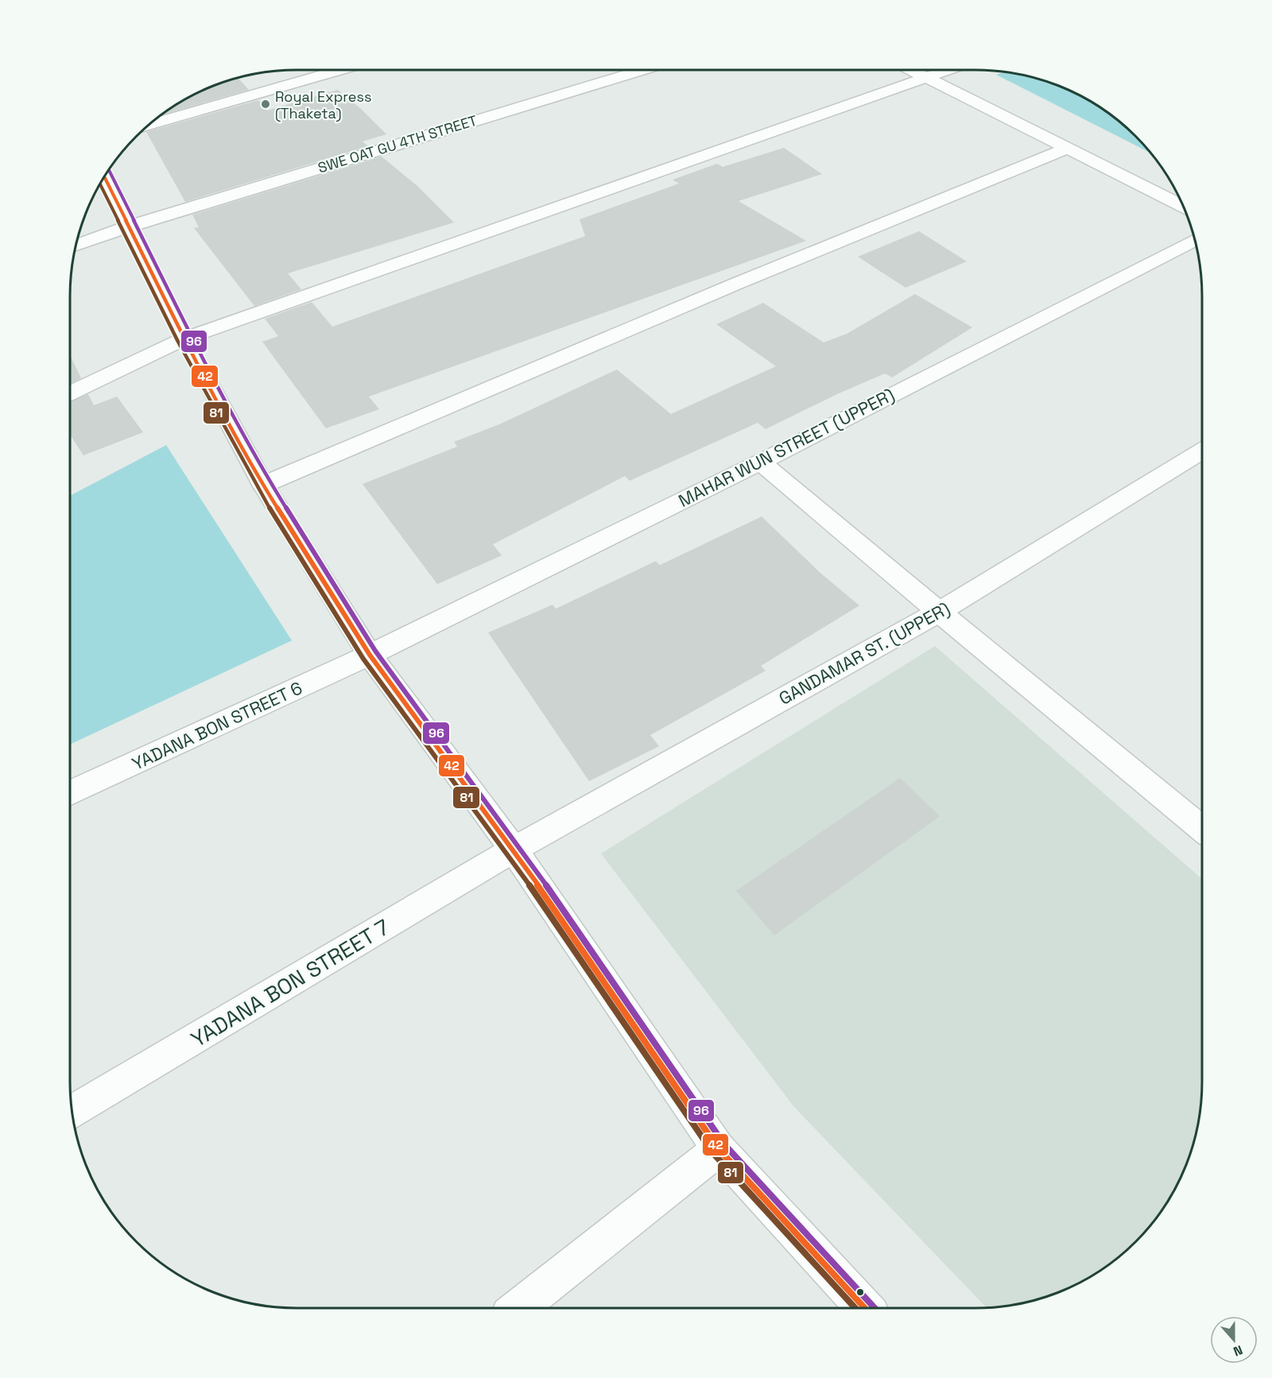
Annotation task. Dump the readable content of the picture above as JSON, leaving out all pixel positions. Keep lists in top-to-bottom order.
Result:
{
  "streets": {
    "street": [
      "SWE OAT GU 4TH STREET",
      "MAHAR WUN STREET (UPPER)",
      "GANDAMAR ST. (UPPER)",
      "YADANA BON STREET 6",
      "YADANA BON STREET 7"
    ]
  },
  "crossings": [
    ["MAHAR WUN STREET (UPPER)", "YADANA BON STREET 6"],
    ["GANDAMAR ST. (UPPER)", "YADANA BON STREET 7"]
  ],
  "places": ["Royal Express (Thaketa)"],
  "lines": ["transit line 96", "transit line 42", "transit line 81"],
  "north": "bottom"
}
